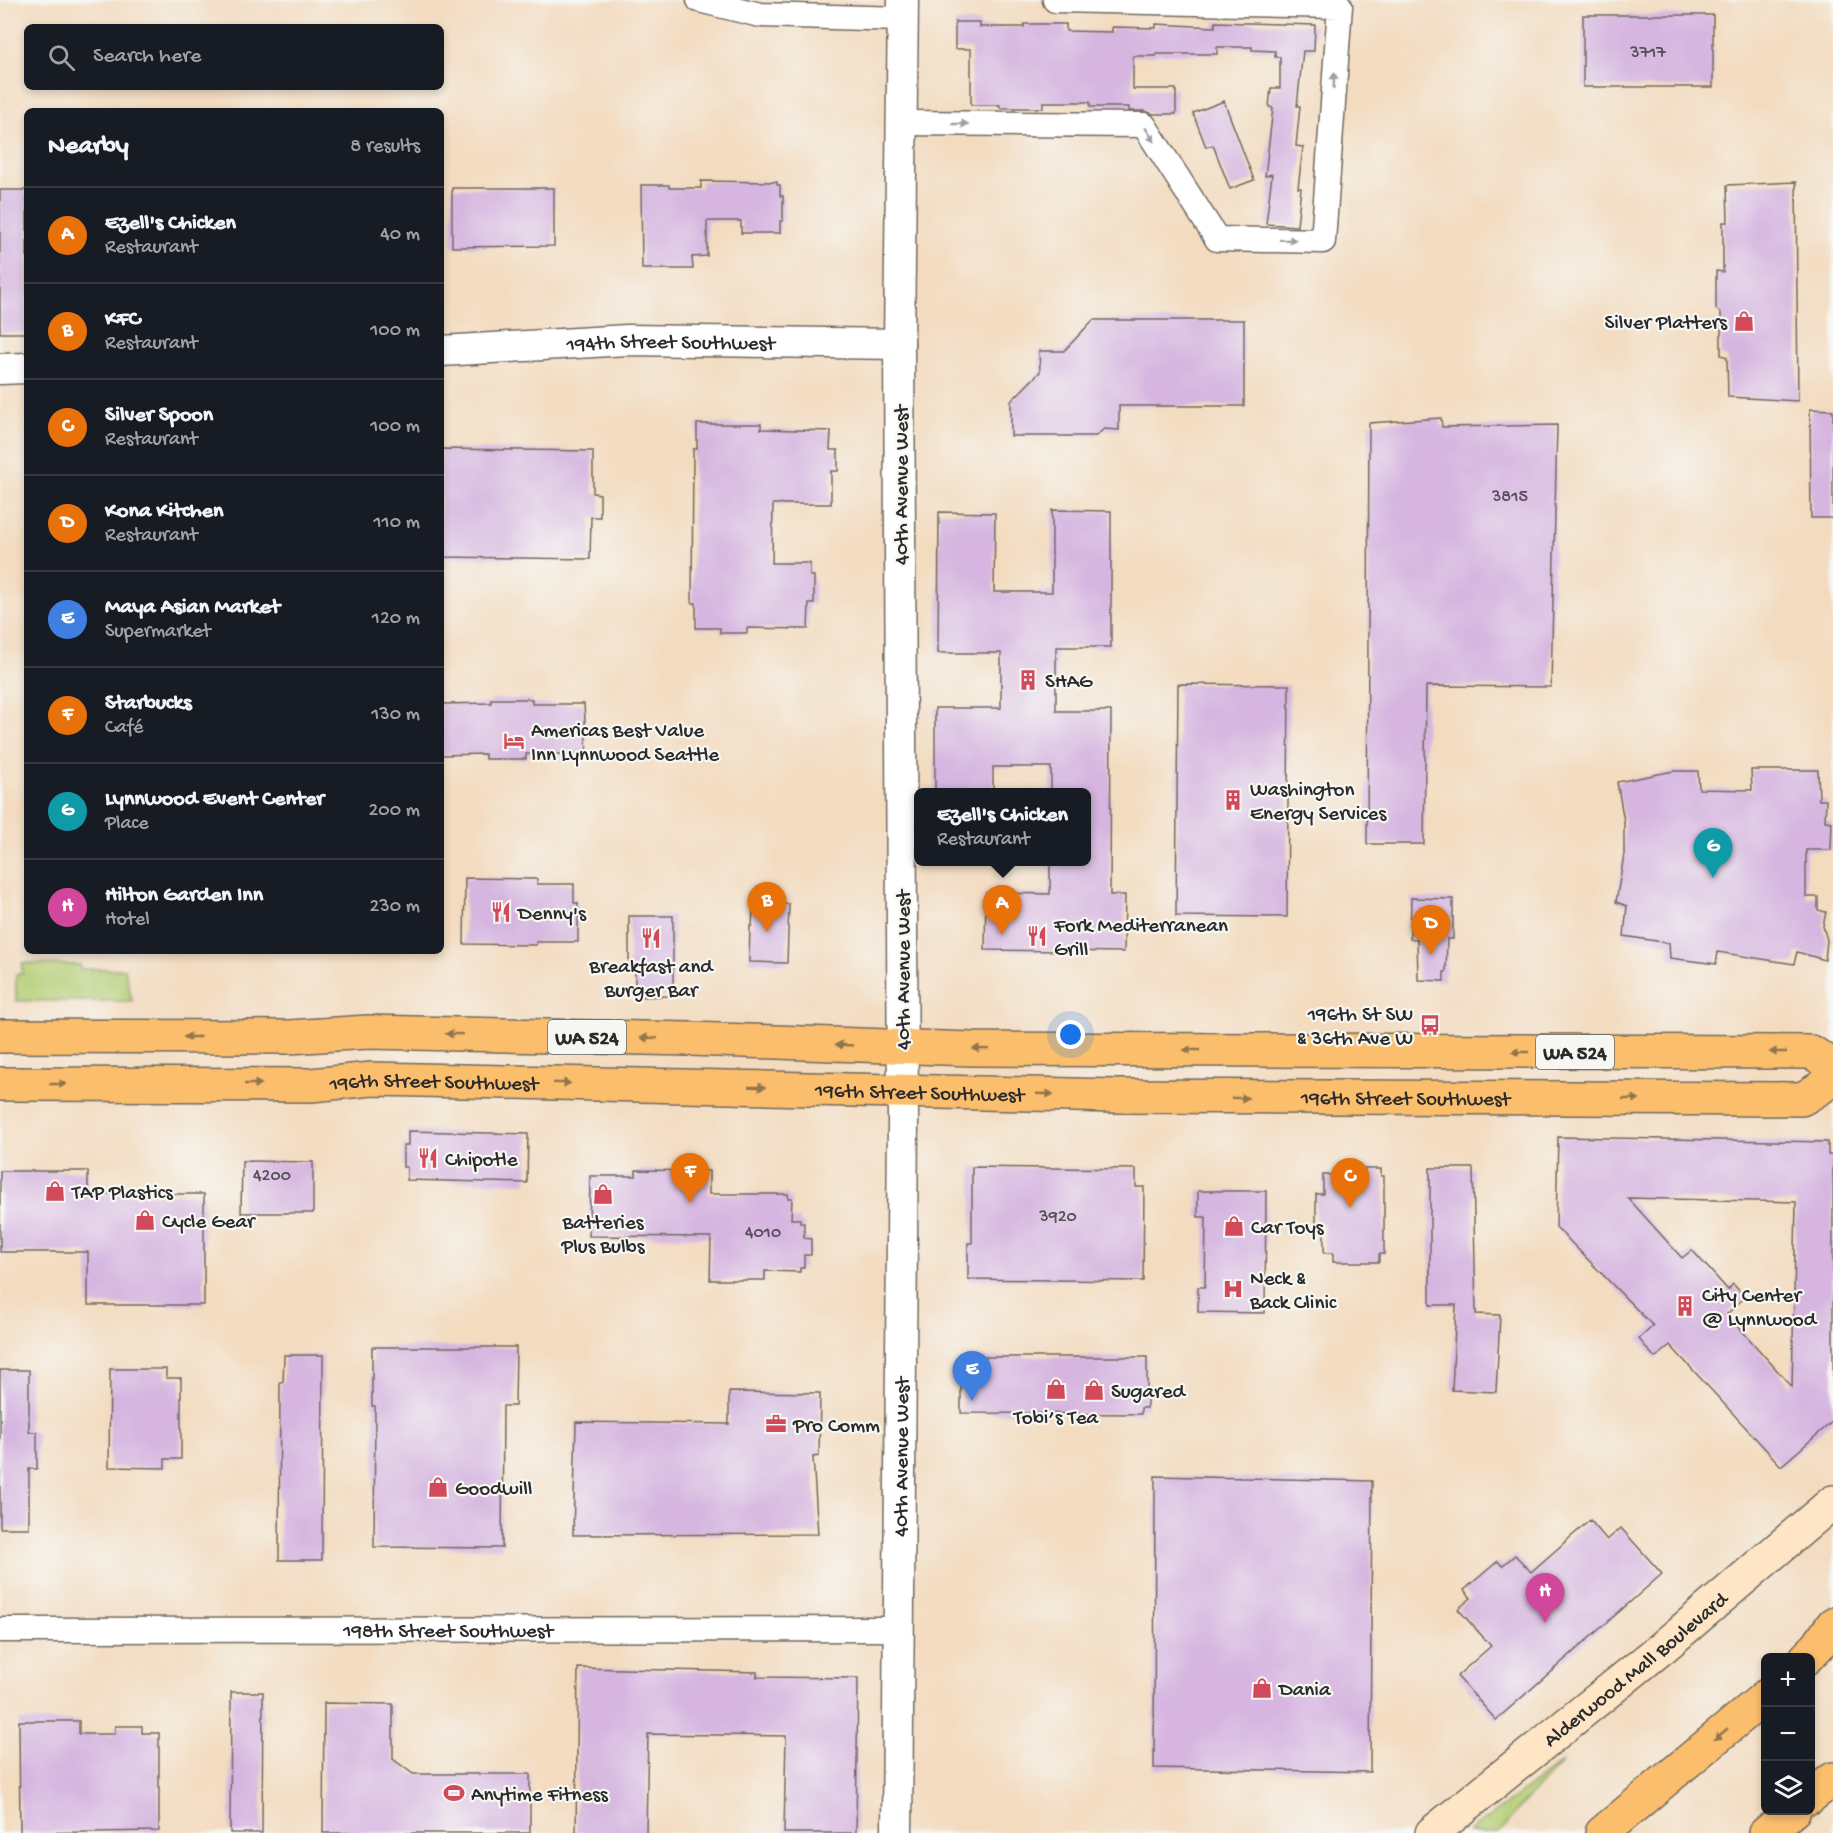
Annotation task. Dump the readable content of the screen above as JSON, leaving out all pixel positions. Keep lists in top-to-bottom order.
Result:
{
  "streets": {
    "main road": ["WA 524", "196th Street Southwest", "Alderwood Mall Boulevard"],
    "street": ["194th Street Southwest", "40th Avenue West", "198th Street Southwest"]
  },
  "crossings": [
    ["194th Street Southwest", "40th Avenue West"],
    ["40th Avenue West", "196th Street Southwest"],
    ["40th Avenue West", "198th Street Southwest"]
  ],
  "places": {
    "shop": [
      "Silver Platters",
      "TAP Plastics",
      "Batteries Plus Bulbs",
      "Cycle Gear",
      "Car Toys",
      "Tobi’s Tea",
      "Sugared",
      "Goodwill",
      "Dania"
    ],
    "building": ["SHAG", "Washington Energy Services", "City Center @ Lynnwood"],
    "hotel": ["Americas Best Value Inn Lynnwood Seattle"],
    "restaurant": [
      "Denny's",
      "Fork Mediterranean Grill",
      "Breakfast and Burger Bar",
      "Chipotle"
    ],
    "bus stop": ["196th St SW & 36th Ave W"],
    "hospital": ["Neck & Back Clinic"],
    "office": ["Pro Comm"],
    "sports": ["Anytime Fitness"]
  },
  "house_numbers": [
    "3717",
    "3815",
    "4200",
    "3920",
    "4010"
  ],
  "page": {
    "search": "Search here",
    "heading": ["Nearby", "8 results"],
    "list": [
      {
        "mark": "A",
        "name": "Ezell's Chicken",
        "note": "Restaurant",
        "value": "40 m"
      },
      {
        "mark": "B",
        "name": "KFC",
        "note": "Restaurant",
        "value": "100 m"
      },
      {
        "mark": "C",
        "name": "Silver Spoon",
        "note": "Restaurant",
        "value": "100 m"
      },
      {
        "mark": "D",
        "name": "Kona Kitchen",
        "note": "Restaurant",
        "value": "110 m"
      },
      {
        "mark": "E",
        "name": "Maya Asian Market",
        "note": "Supermarket",
        "value": "120 m"
      },
      {
        "mark": "F",
        "name": "Starbucks",
        "note": "Café",
        "value": "130 m"
      },
      {
        "mark": "G",
        "name": "Lynnwood Event Center",
        "note": "Place",
        "value": "200 m"
      },
      {
        "mark": "H",
        "name": "Hilton Garden Inn",
        "note": "Hotel",
        "value": "230 m"
      }
    ],
    "popup": ["Ezell's Chicken", "Restaurant"],
    "pins": [
      "G",
      "B",
      "A",
      "D",
      "F",
      "C",
      "E",
      "H"
    ],
    "map_buttons": ["+", "−"]
  }
}
